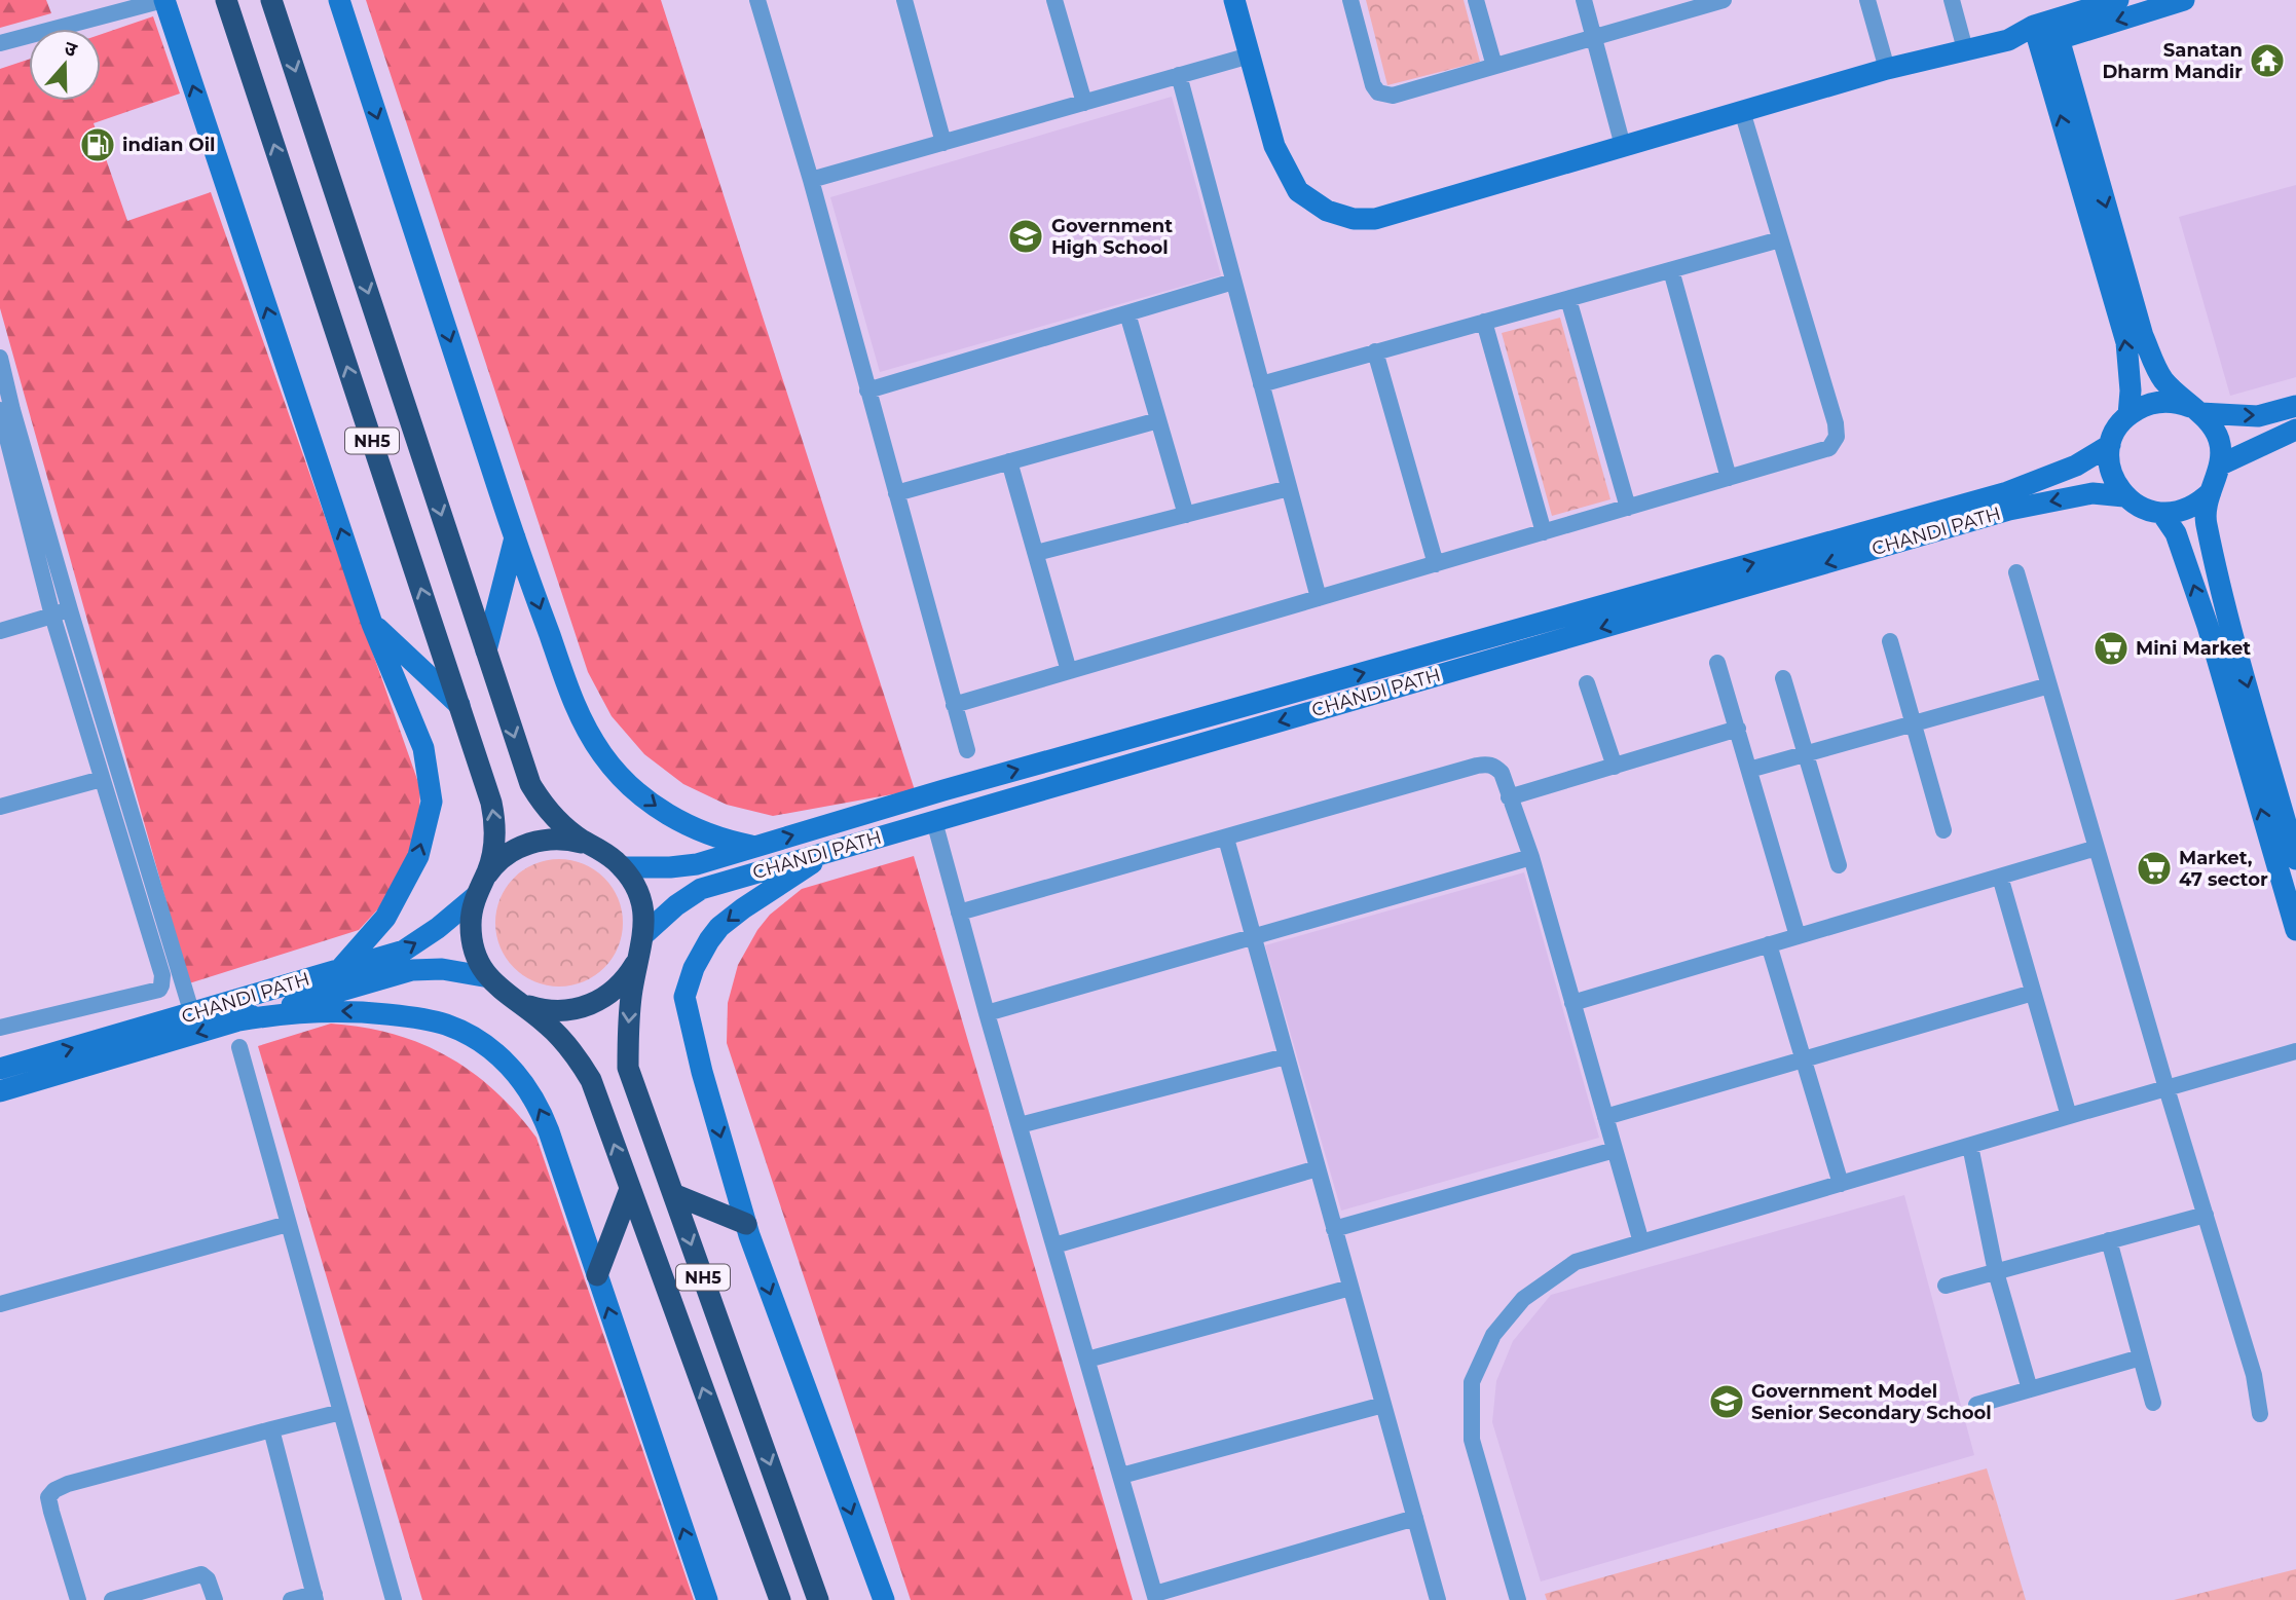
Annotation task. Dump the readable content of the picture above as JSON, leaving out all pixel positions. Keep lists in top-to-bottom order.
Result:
{
  "streets": {
    "highway": ["NH5"],
    "street": ["CHANDI PATH"]
  },
  "crossings": [
    ["NH5", "CHANDI PATH"]
  ],
  "places": {
    "temple": ["Sanatan Dharm Mandir"],
    "fuel station": ["indian Oil"],
    "school or university": ["Government High School", "Government Model Senior Secondary School"],
    "supermarket": ["Mini Market", "Market, 47 sector"]
  },
  "north": "top"
}
